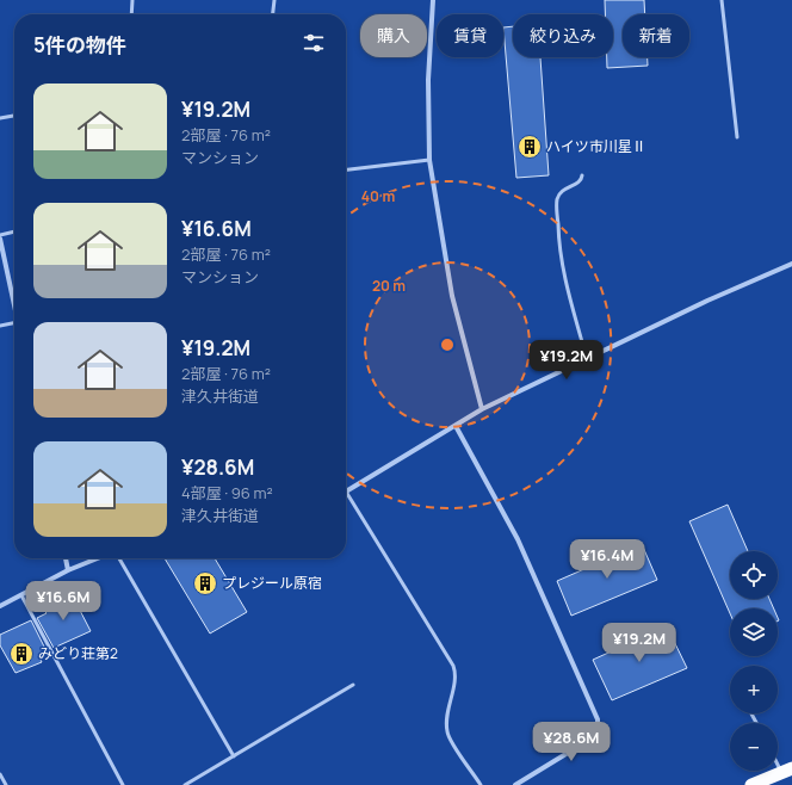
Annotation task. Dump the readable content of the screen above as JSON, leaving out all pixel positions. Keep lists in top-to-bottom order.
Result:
{
  "places": {
    "building": ["ハイツ市川星Ⅱ", "プレジール原宿", "みどり荘第2"]
  },
  "page": {
    "chip": [
      "購入",
      "賃貸",
      "絞り込み",
      "新着"
    ],
    "heading": "5件の物件",
    "list": [
      {
        "name": "¥19.2M",
        "note": "2部屋 · 76 m² · マンション"
      },
      {
        "name": "¥16.6M",
        "note": "2部屋 · 76 m² · マンション"
      },
      {
        "name": "¥19.2M",
        "note": "2部屋 · 76 m² · 津久井街道"
      },
      {
        "name": "¥28.6M",
        "note": "4部屋 · 96 m² · 津久井街道"
      }
    ],
    "price": [
      "¥19.2M",
      "¥16.4M",
      "¥16.6M",
      "¥19.2M",
      "¥28.6M"
    ],
    "map_buttons": ["+", "−"]
  },
  "rings": ["40 m", "20 m"]
}
